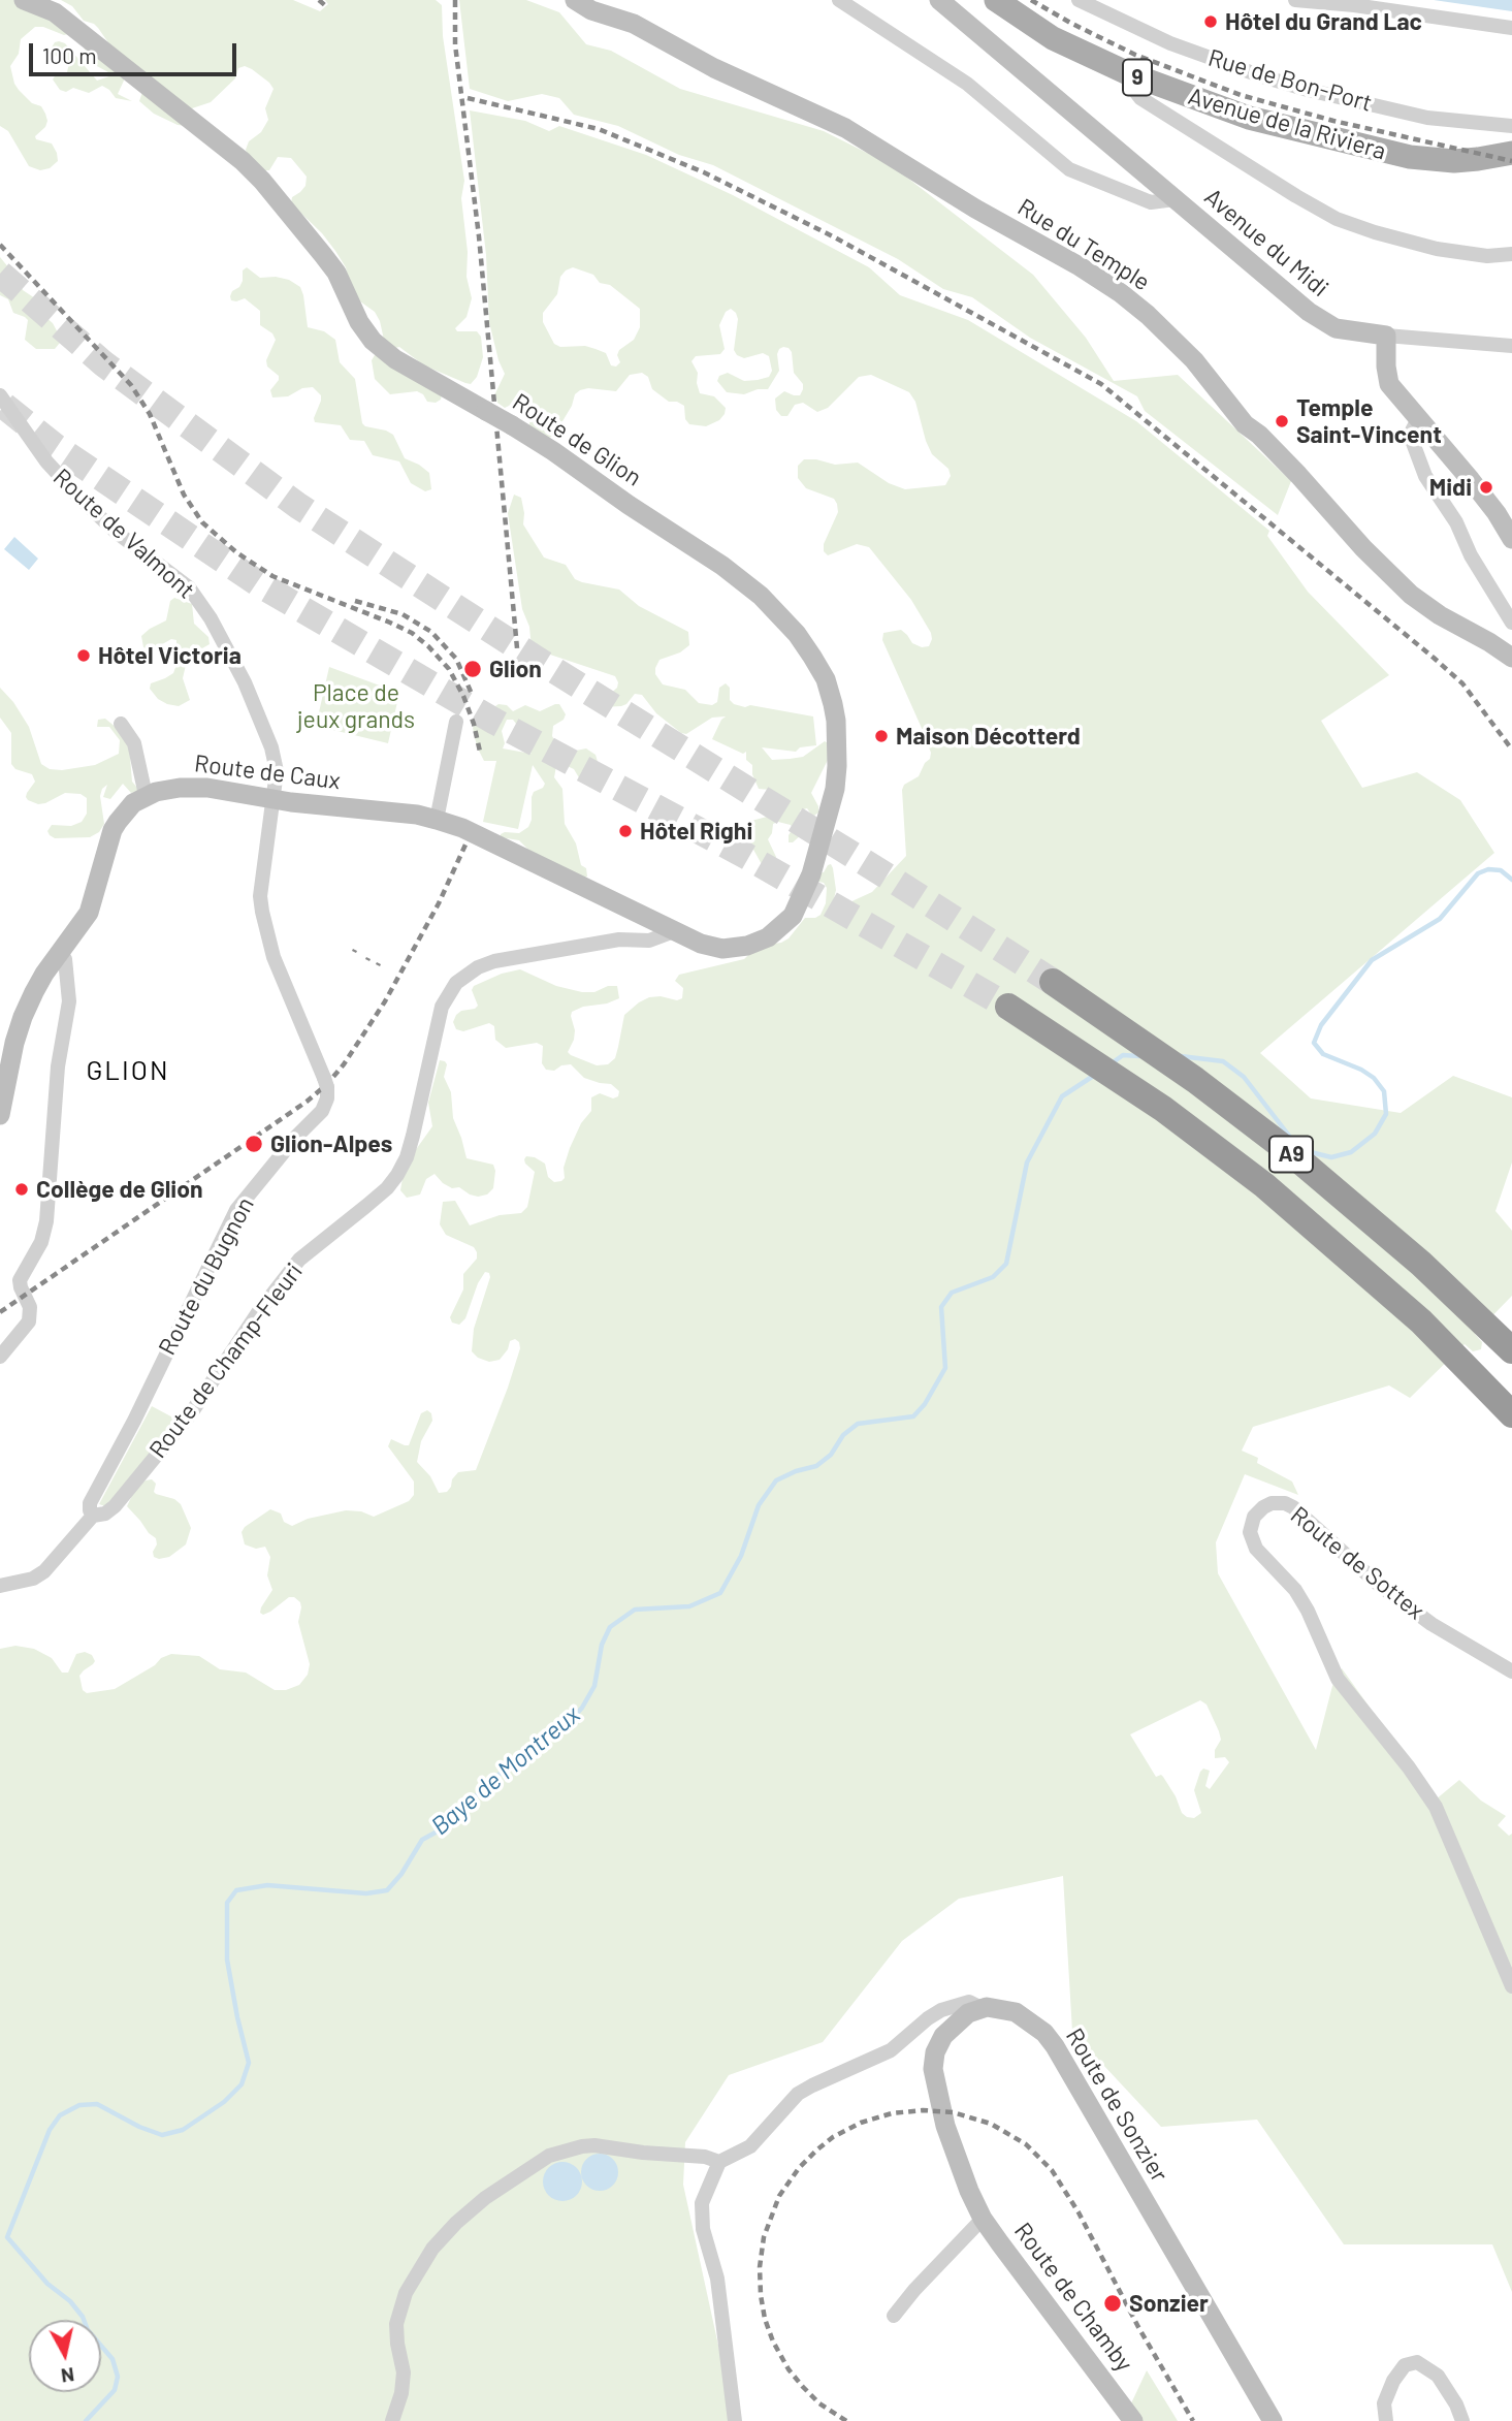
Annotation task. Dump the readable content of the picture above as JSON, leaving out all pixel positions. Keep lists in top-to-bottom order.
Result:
{
  "streets": {
    "highway": ["A9"],
    "main road": ["9", "Avenue de la Riviera"],
    "street": [
      "Rue de Bon-Port",
      "Avenue du Midi",
      "Rue du Temple",
      "Route de Glion",
      "Route de Valmont",
      "Route de Caux",
      "Route du Bugnon",
      "Route de Champ-Fleuri",
      "Route de Sottex",
      "Route de Sonzier",
      "Route de Chamby"
    ]
  },
  "crossings": [
    ["Route de Glion", "Route de Caux"],
    ["Route de Glion", "Route de Champ-Fleuri"],
    ["Route de Valmont", "Route de Caux"],
    ["Route de Valmont", "Route du Bugnon"],
    ["Route de Caux", "Route du Bugnon"],
    ["Route de Caux", "Route de Champ-Fleuri"],
    ["Route du Bugnon", "Route de Champ-Fleuri"]
  ],
  "districts": ["GLION"],
  "water": ["Baye de Montreux"],
  "parks": ["Place de jeux grands"],
  "places": [
    "Hôtel du Grand Lac",
    "Temple Saint-Vincent",
    "Midi",
    "Hôtel Victoria",
    "Glion",
    "Maison Décotterd",
    "Hôtel Righi",
    "Glion-Alpes",
    "Collège de Glion",
    "Sonzier"
  ],
  "scale_bar": "100 m",
  "north": "bottom"
}
